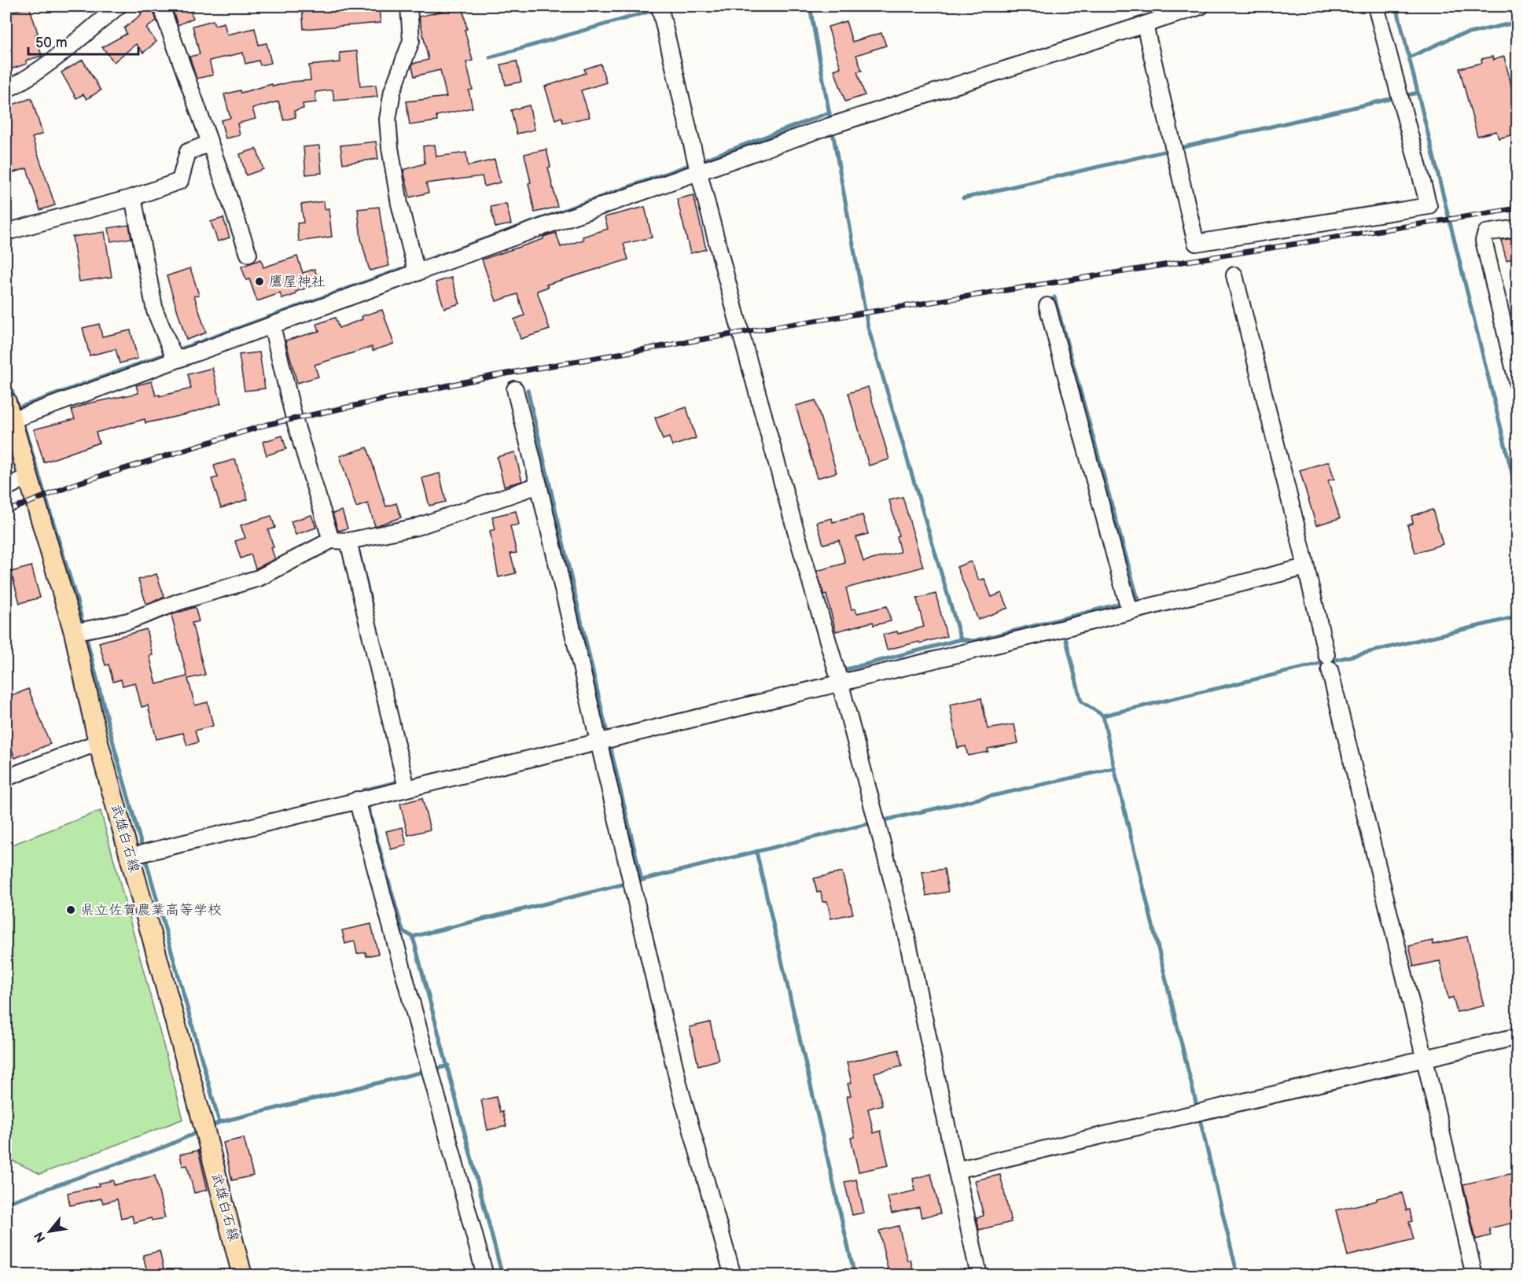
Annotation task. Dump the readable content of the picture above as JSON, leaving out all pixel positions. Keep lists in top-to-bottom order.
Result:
{
  "streets": {
    "main road": ["武雄白石線"]
  },
  "places": ["鷹屋神社", "県立佐賀農業高等学校"],
  "scale_bar": "50 m",
  "north": "bottom left"
}
